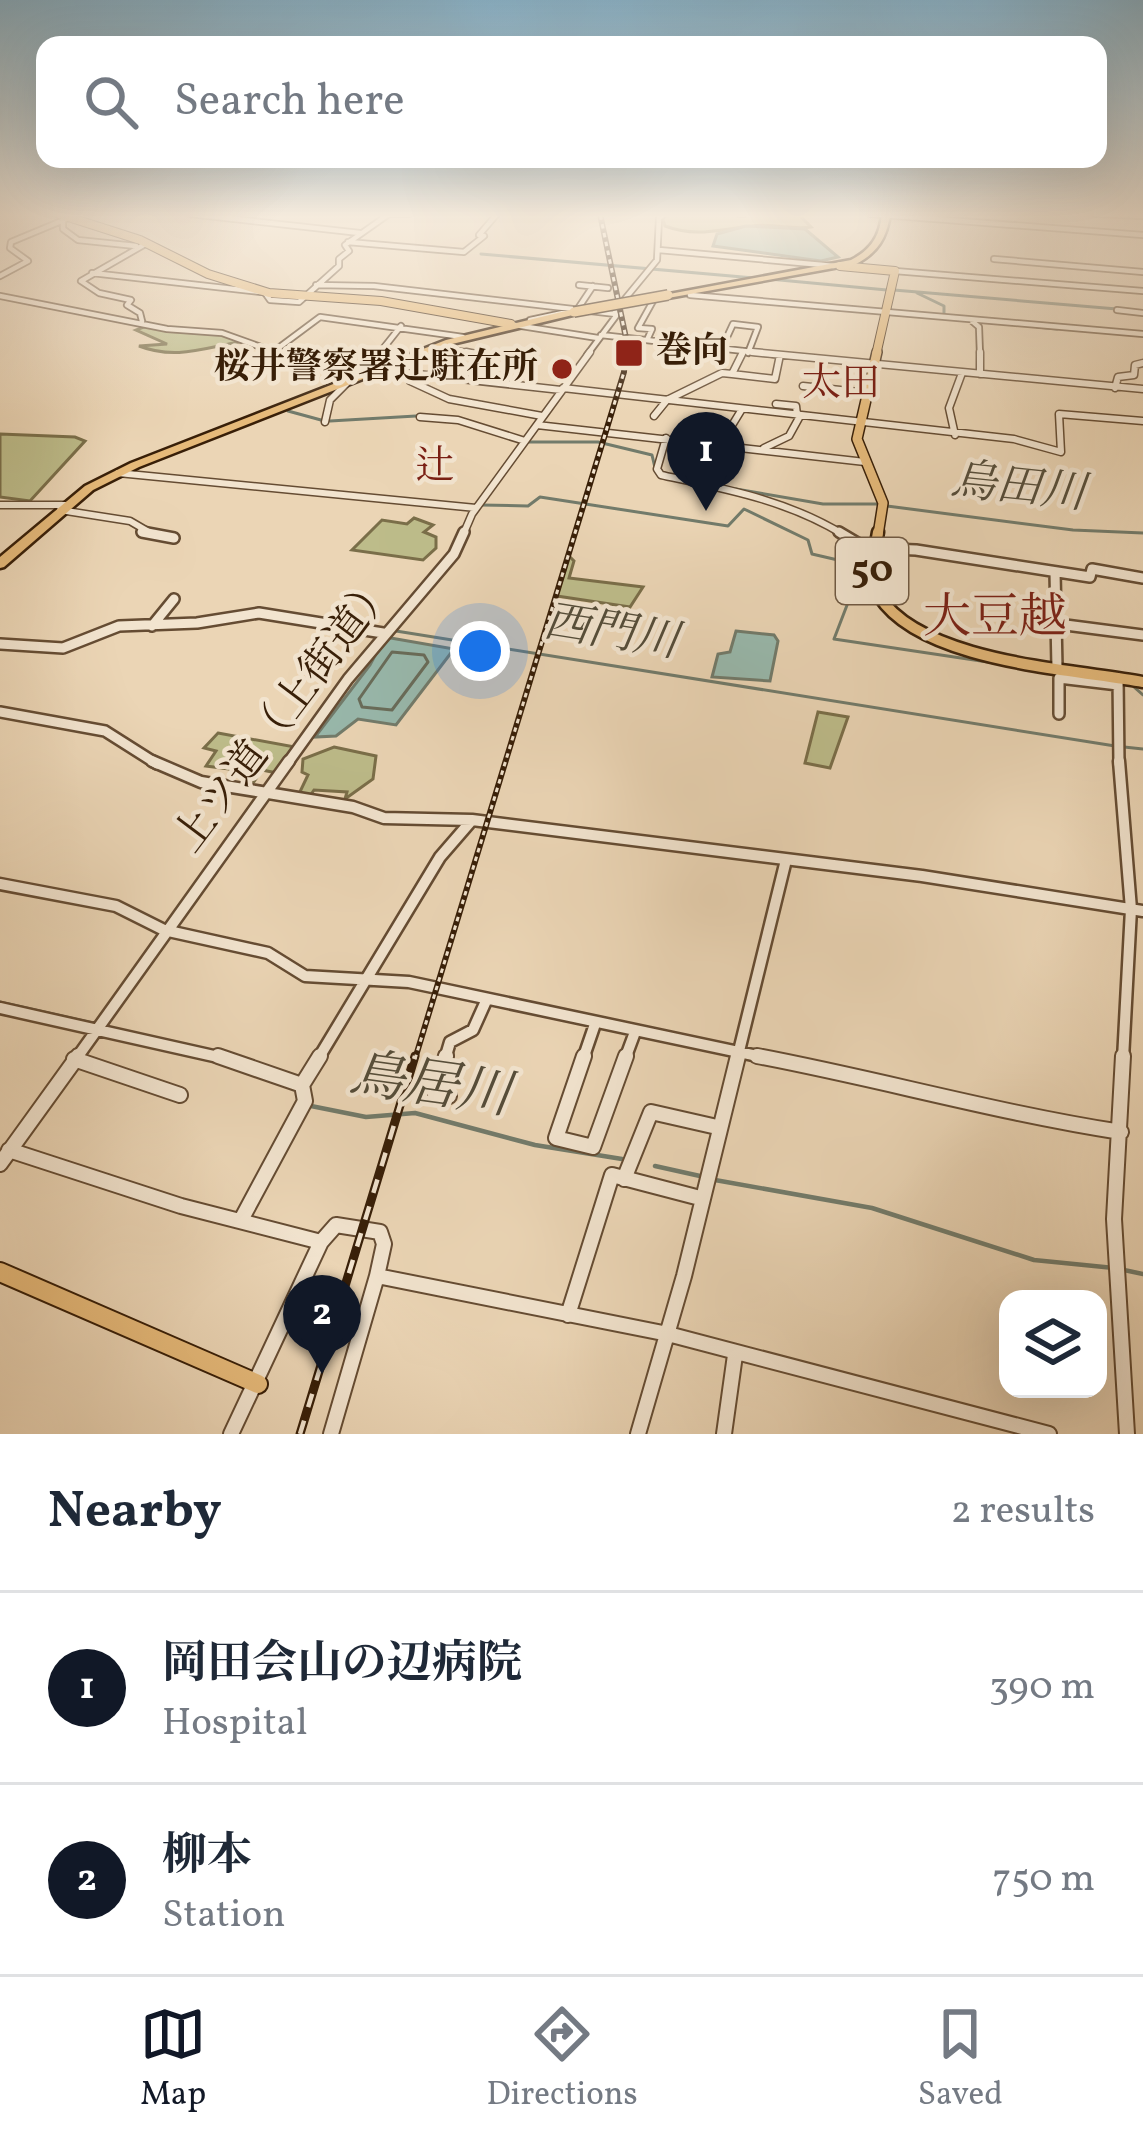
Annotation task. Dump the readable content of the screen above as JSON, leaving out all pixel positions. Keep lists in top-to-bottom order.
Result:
{
  "streets": {
    "main road": ["50"],
    "street": ["上ツ道（上街道）"]
  },
  "districts": ["太田", "辻", "大豆越"],
  "water": ["烏田川", "西門川", "鳥居川"],
  "places": {
    "transit": ["巻向"],
    "other": ["桜井警察署辻駐在所"]
  },
  "page": {
    "search": "Search here",
    "pins": ["1", "2"],
    "heading": ["Nearby", "2 results"],
    "list": [
      {
        "mark": "1",
        "name": "岡田会山の辺病院",
        "note": "Hospital",
        "value": "390 m"
      },
      {
        "mark": "2",
        "name": "柳本",
        "note": "Station",
        "value": "750 m"
      }
    ],
    "nav": ["Map", "Directions", "Saved"]
  }
}
